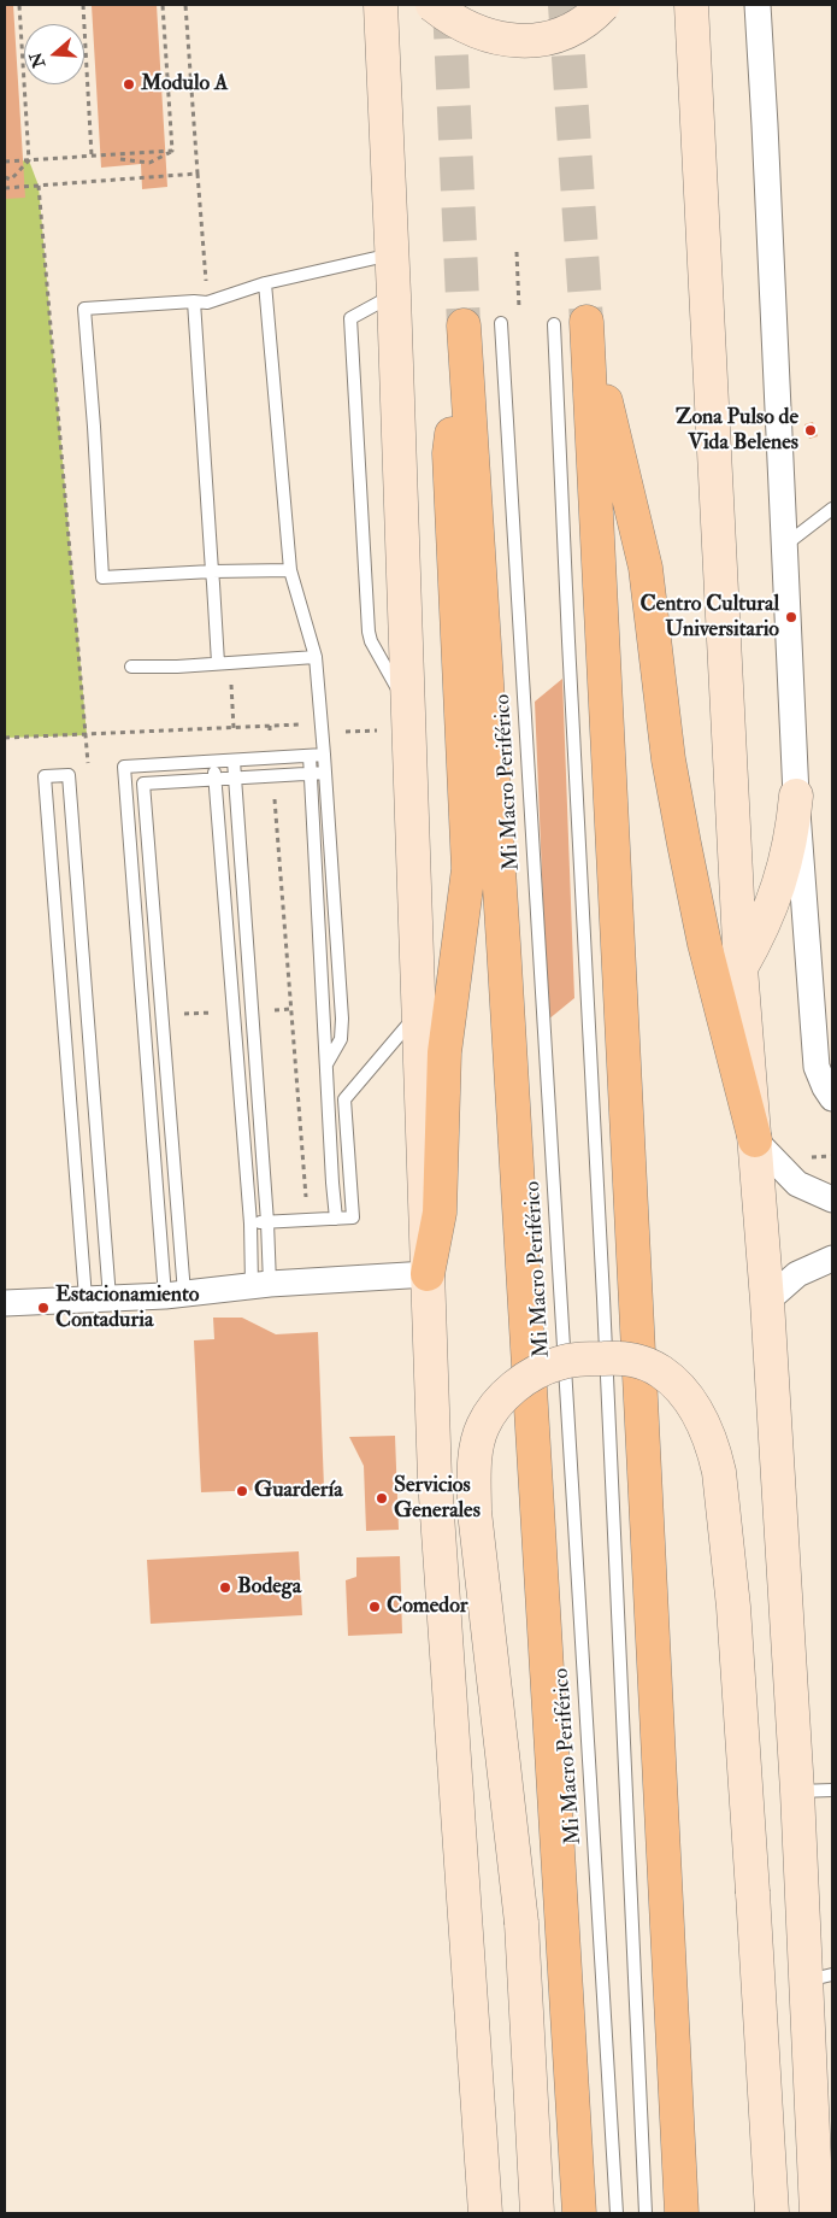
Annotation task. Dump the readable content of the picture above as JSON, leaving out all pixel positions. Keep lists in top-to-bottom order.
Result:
{
  "streets": {
    "lane": ["Mi Macro Periférico"]
  },
  "places": [
    "Modulo A",
    "Zona Pulso de Vida Belenes",
    "Centro Cultural Universitario",
    "Estacionamiento Contaduria",
    "Guardería",
    "Servicios Generales",
    "Bodega",
    "Comedor"
  ],
  "north": "left"
}
